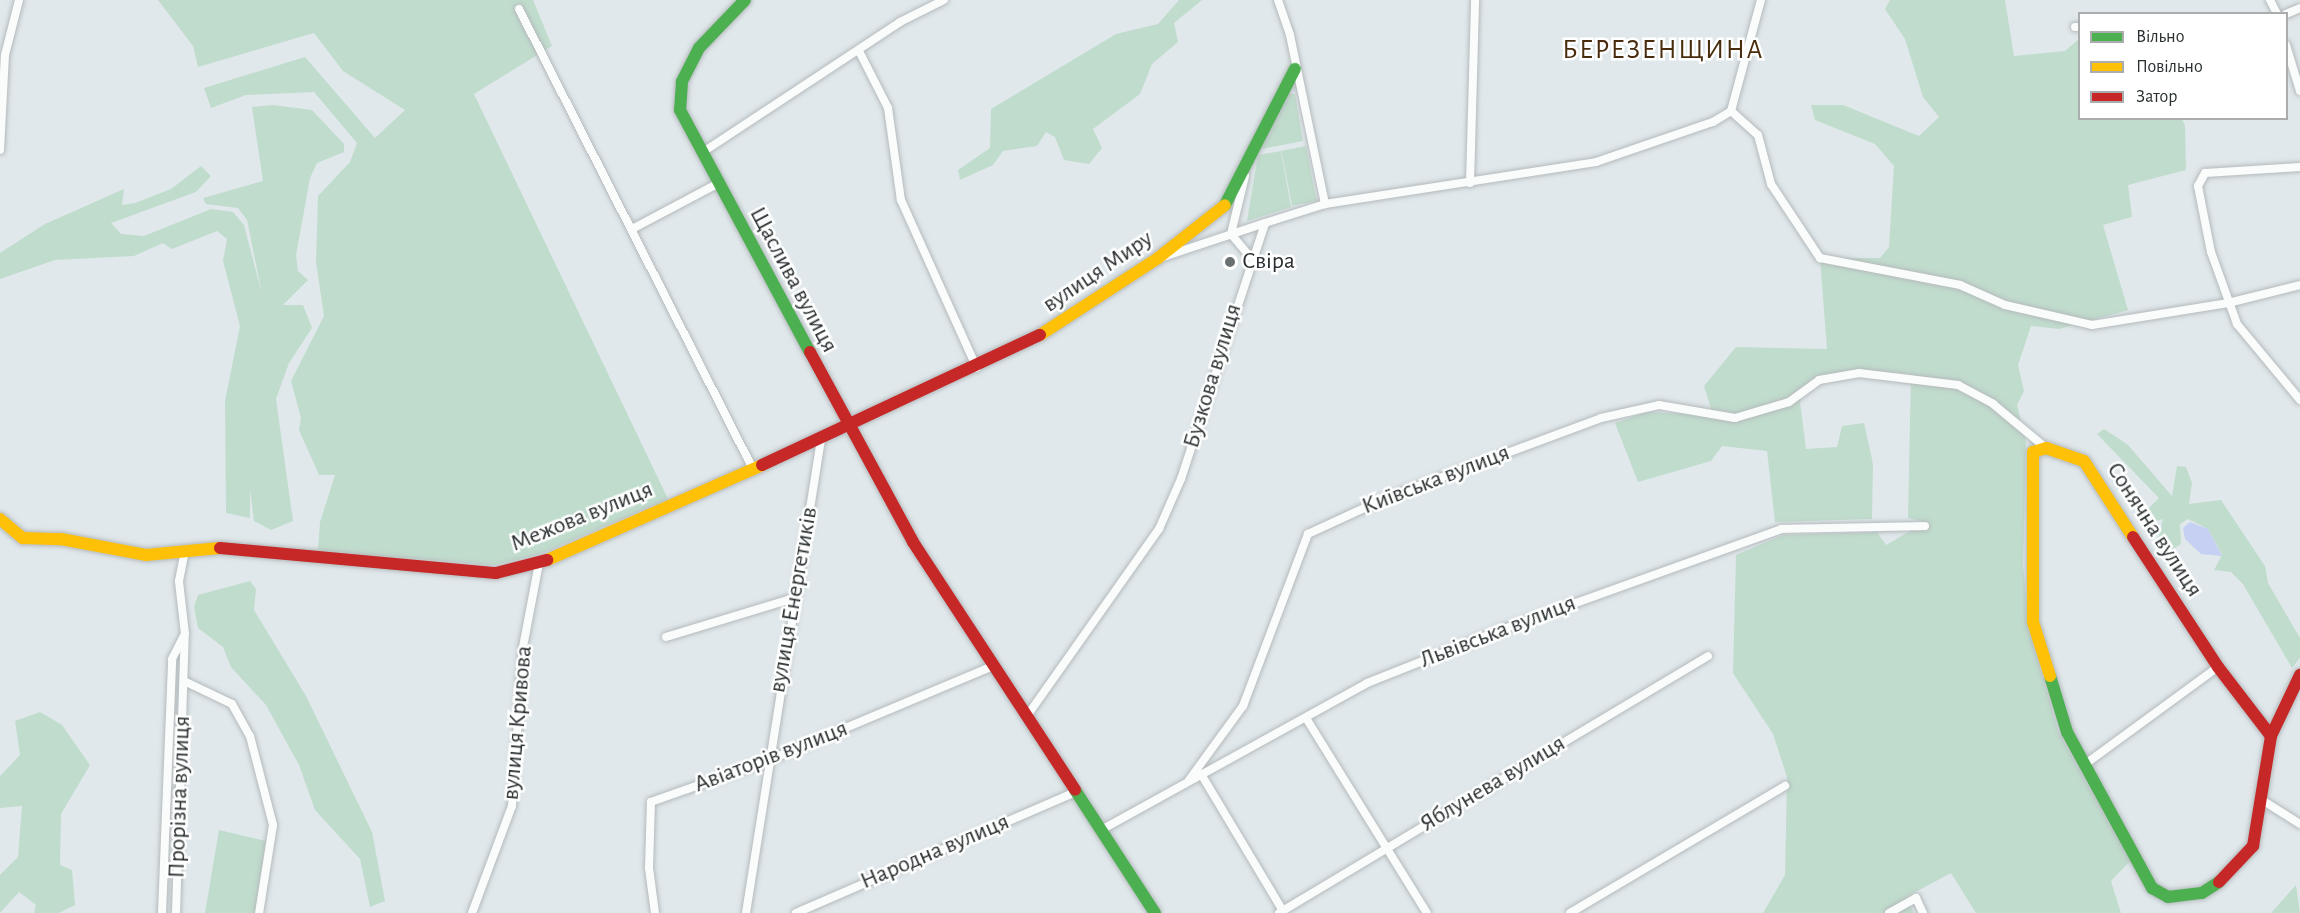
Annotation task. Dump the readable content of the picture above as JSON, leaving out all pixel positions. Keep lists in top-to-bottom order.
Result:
{
  "streets": {
    "street": [
      "вулиця Миру",
      "Щаслива вулиця",
      "Бузкова вулиця",
      "Київська вулиця",
      "Межова вулиця",
      "Сонячна вулиця",
      "вулиця Енергетиків",
      "Львівська вулиця",
      "вулиця Кривова",
      "Авіаторів вулиця",
      "Яблунева вулиця",
      "Прорізна вулиця",
      "Народна вулиця"
    ]
  },
  "crossings": [
    ["вулиця Миру", "Щаслива вулиця"],
    ["вулиця Миру", "Межова вулиця"],
    ["Щаслива вулиця", "Бузкова вулиця"],
    ["Щаслива вулиця", "Межова вулиця"],
    ["Щаслива вулиця", "Львівська вулиця"],
    ["Щаслива вулиця", "Авіаторів вулиця"],
    ["Щаслива вулиця", "Народна вулиця"],
    ["Київська вулиця", "Сонячна вулиця"],
    ["Київська вулиця", "Львівська вулиця"],
    ["Межова вулиця", "вулиця Енергетиків"],
    ["Межова вулиця", "вулиця Кривова"],
    ["Межова вулиця", "Прорізна вулиця"],
    ["вулиця Енергетиків", "Авіаторів вулиця"]
  ],
  "districts": ["БЕРЕЗЕНЩИНА"],
  "places": ["Свіра"],
  "legend": ["Вільно", "Повільно", "Затор"]
}
